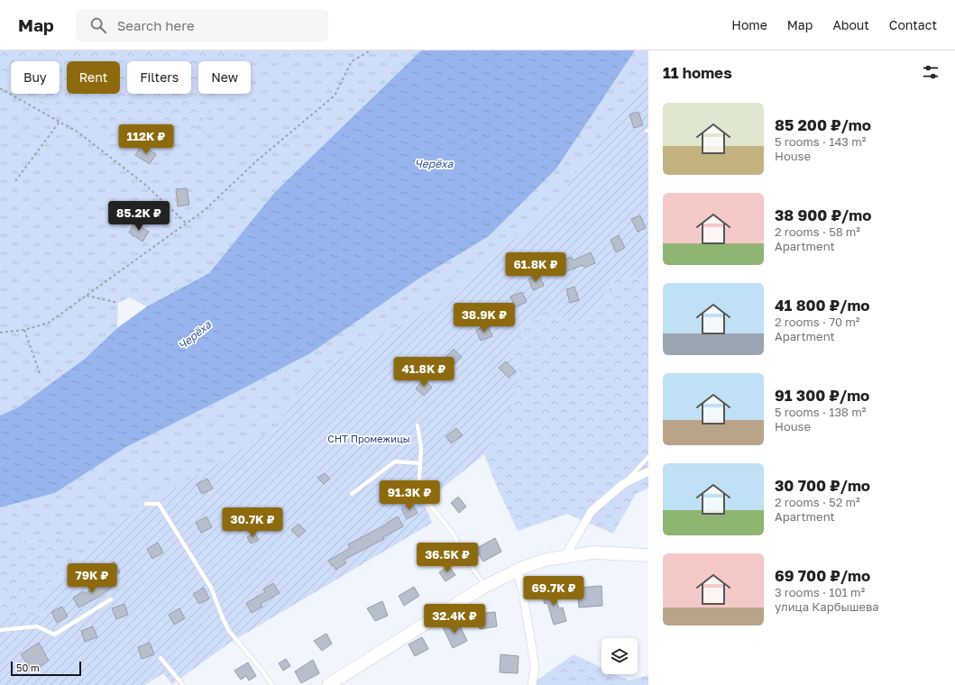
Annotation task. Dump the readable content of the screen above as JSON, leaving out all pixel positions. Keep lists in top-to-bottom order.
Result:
{
  "water": ["Черёха"],
  "parks": ["СНТ Промежицы"],
  "scale_bar": "50 m",
  "page": {
    "header": "Map",
    "search": "Search here",
    "nav": [
      "Home",
      "Map",
      "About",
      "Contact"
    ],
    "heading": "11 homes",
    "chip": [
      "Buy",
      "Rent",
      "Filters",
      "New"
    ],
    "list": [
      {
        "name": "85 200 ₽/mo",
        "note": "5 rooms · 143 m² · House"
      },
      {
        "name": "38 900 ₽/mo",
        "note": "2 rooms · 58 m² · Apartment"
      },
      {
        "name": "41 800 ₽/mo",
        "note": "2 rooms · 70 m² · Apartment"
      },
      {
        "name": "91 300 ₽/mo",
        "note": "5 rooms · 138 m² · House"
      },
      {
        "name": "30 700 ₽/mo",
        "note": "2 rooms · 52 m² · Apartment"
      },
      {
        "name": "69 700 ₽/mo",
        "note": "3 rooms · 101 m² · улица Карбышева"
      }
    ],
    "price": [
      "112K ₽",
      "85.2K ₽",
      "61.8K ₽",
      "38.9K ₽",
      "41.8K ₽",
      "91.3K ₽",
      "30.7K ₽",
      "36.5K ₽",
      "79K ₽",
      "69.7K ₽",
      "32.4K ₽"
    ],
    "scale": "50 m"
  }
}
